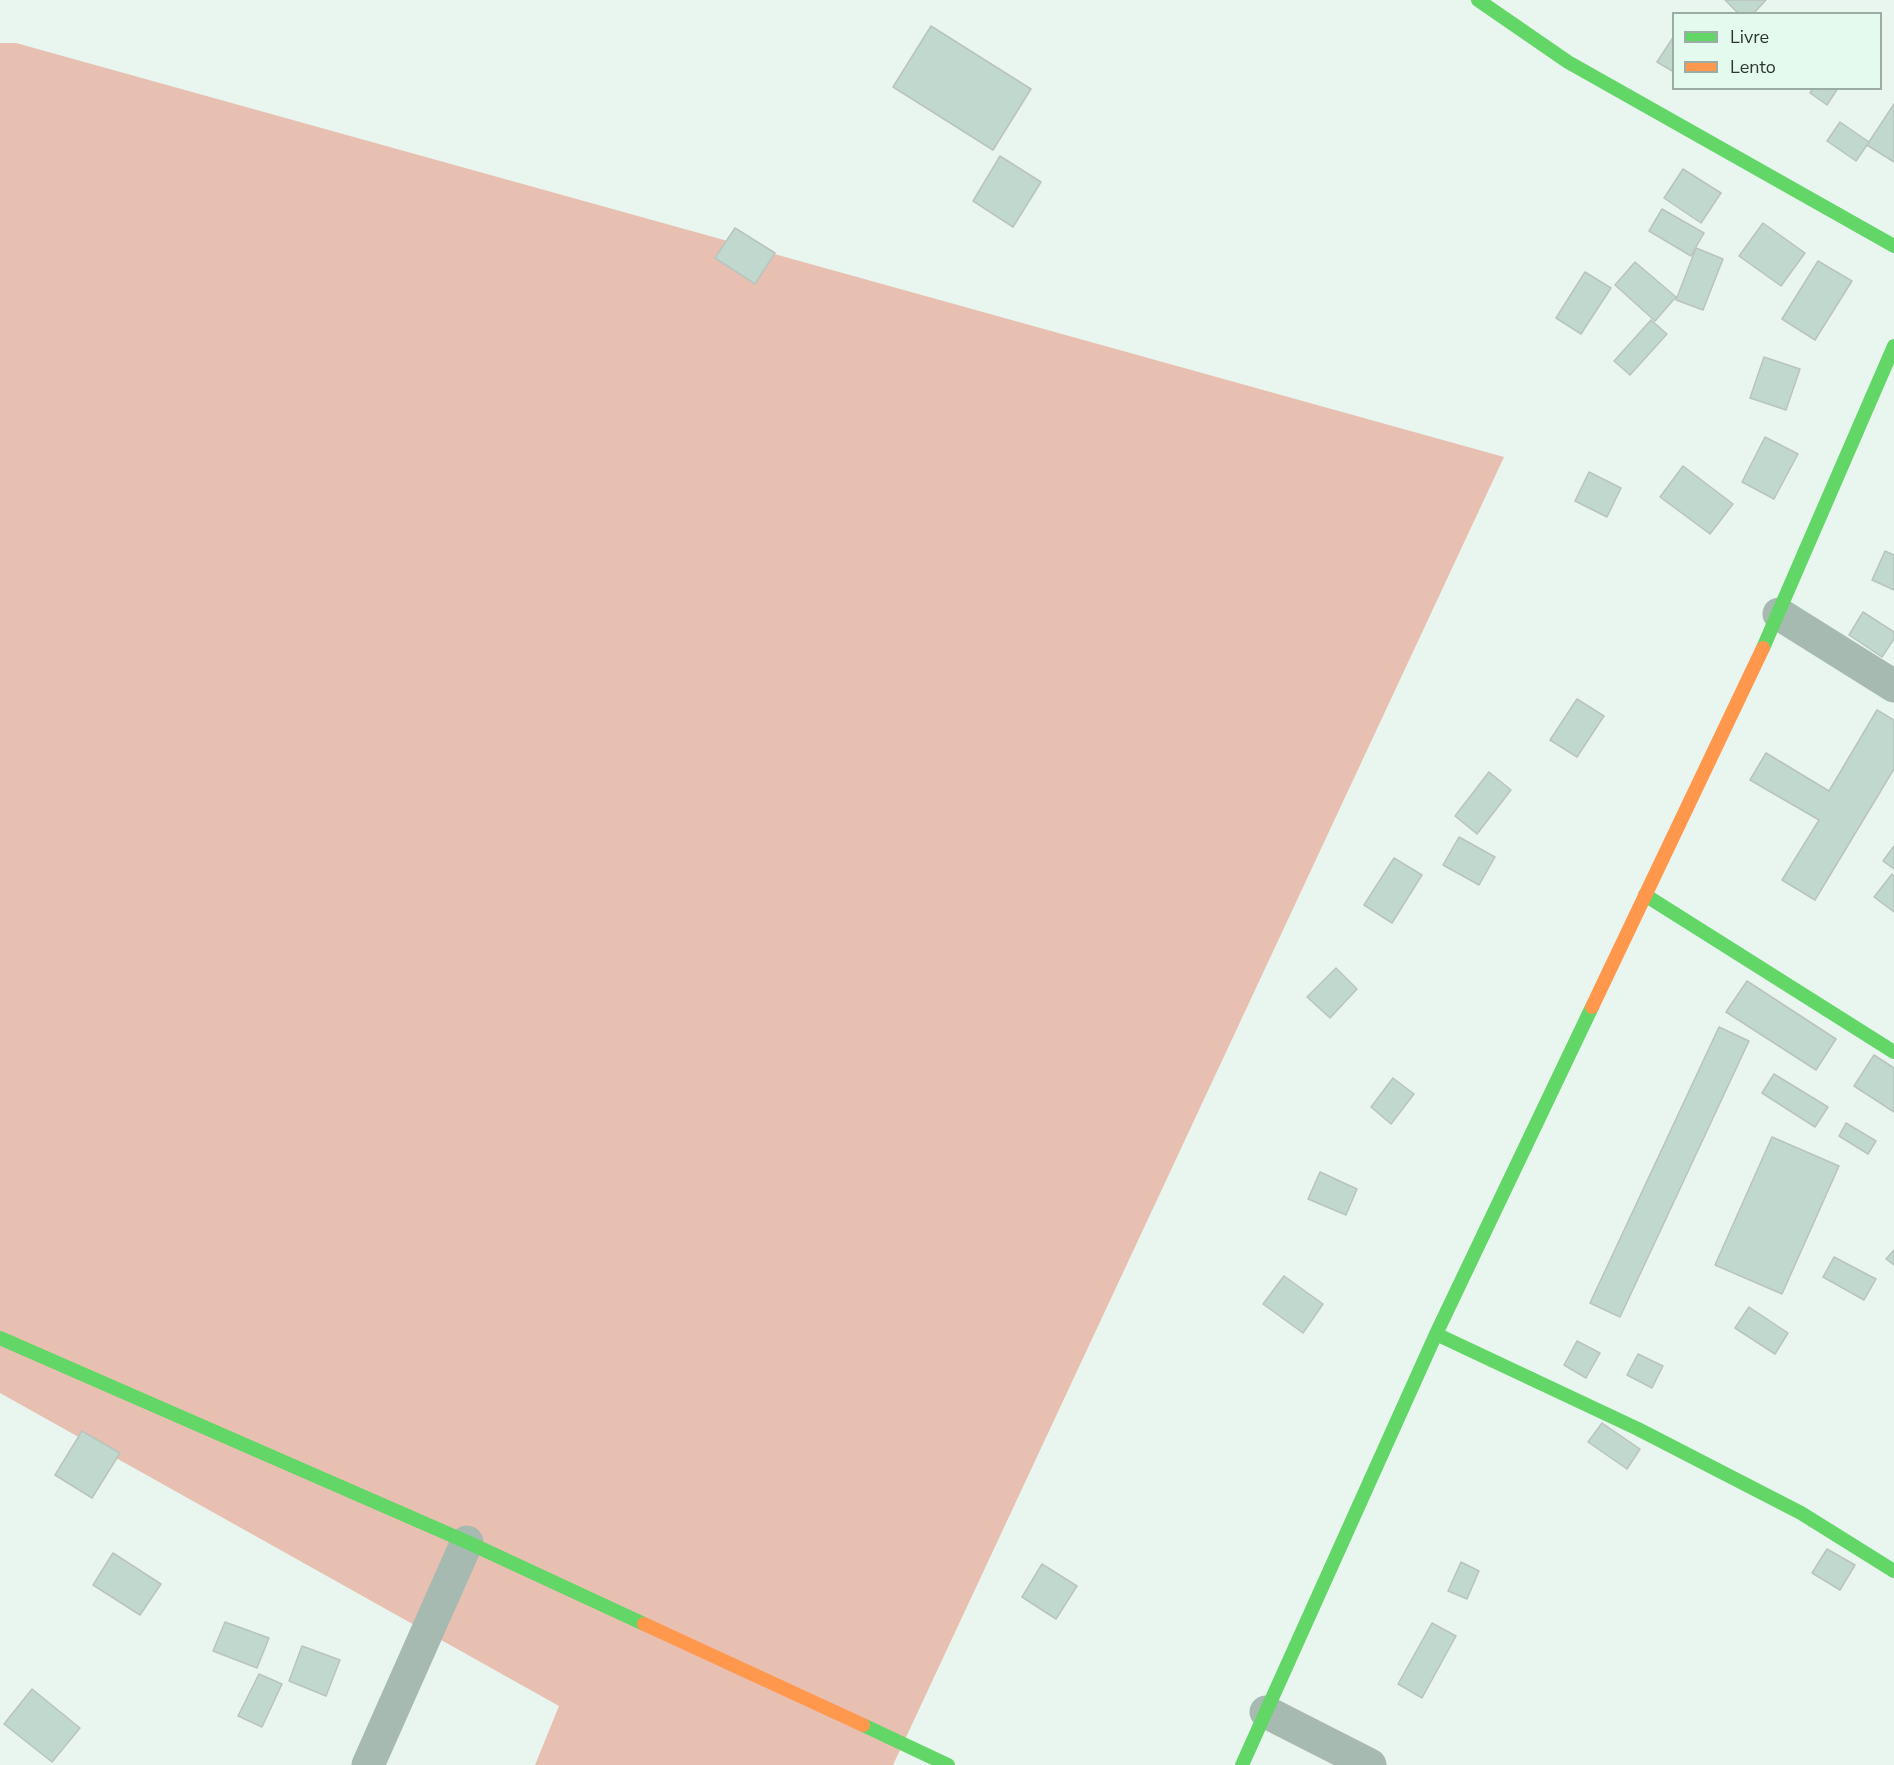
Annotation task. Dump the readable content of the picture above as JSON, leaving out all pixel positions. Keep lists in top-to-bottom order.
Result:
{
  "legend": ["Livre", "Lento"]
}
